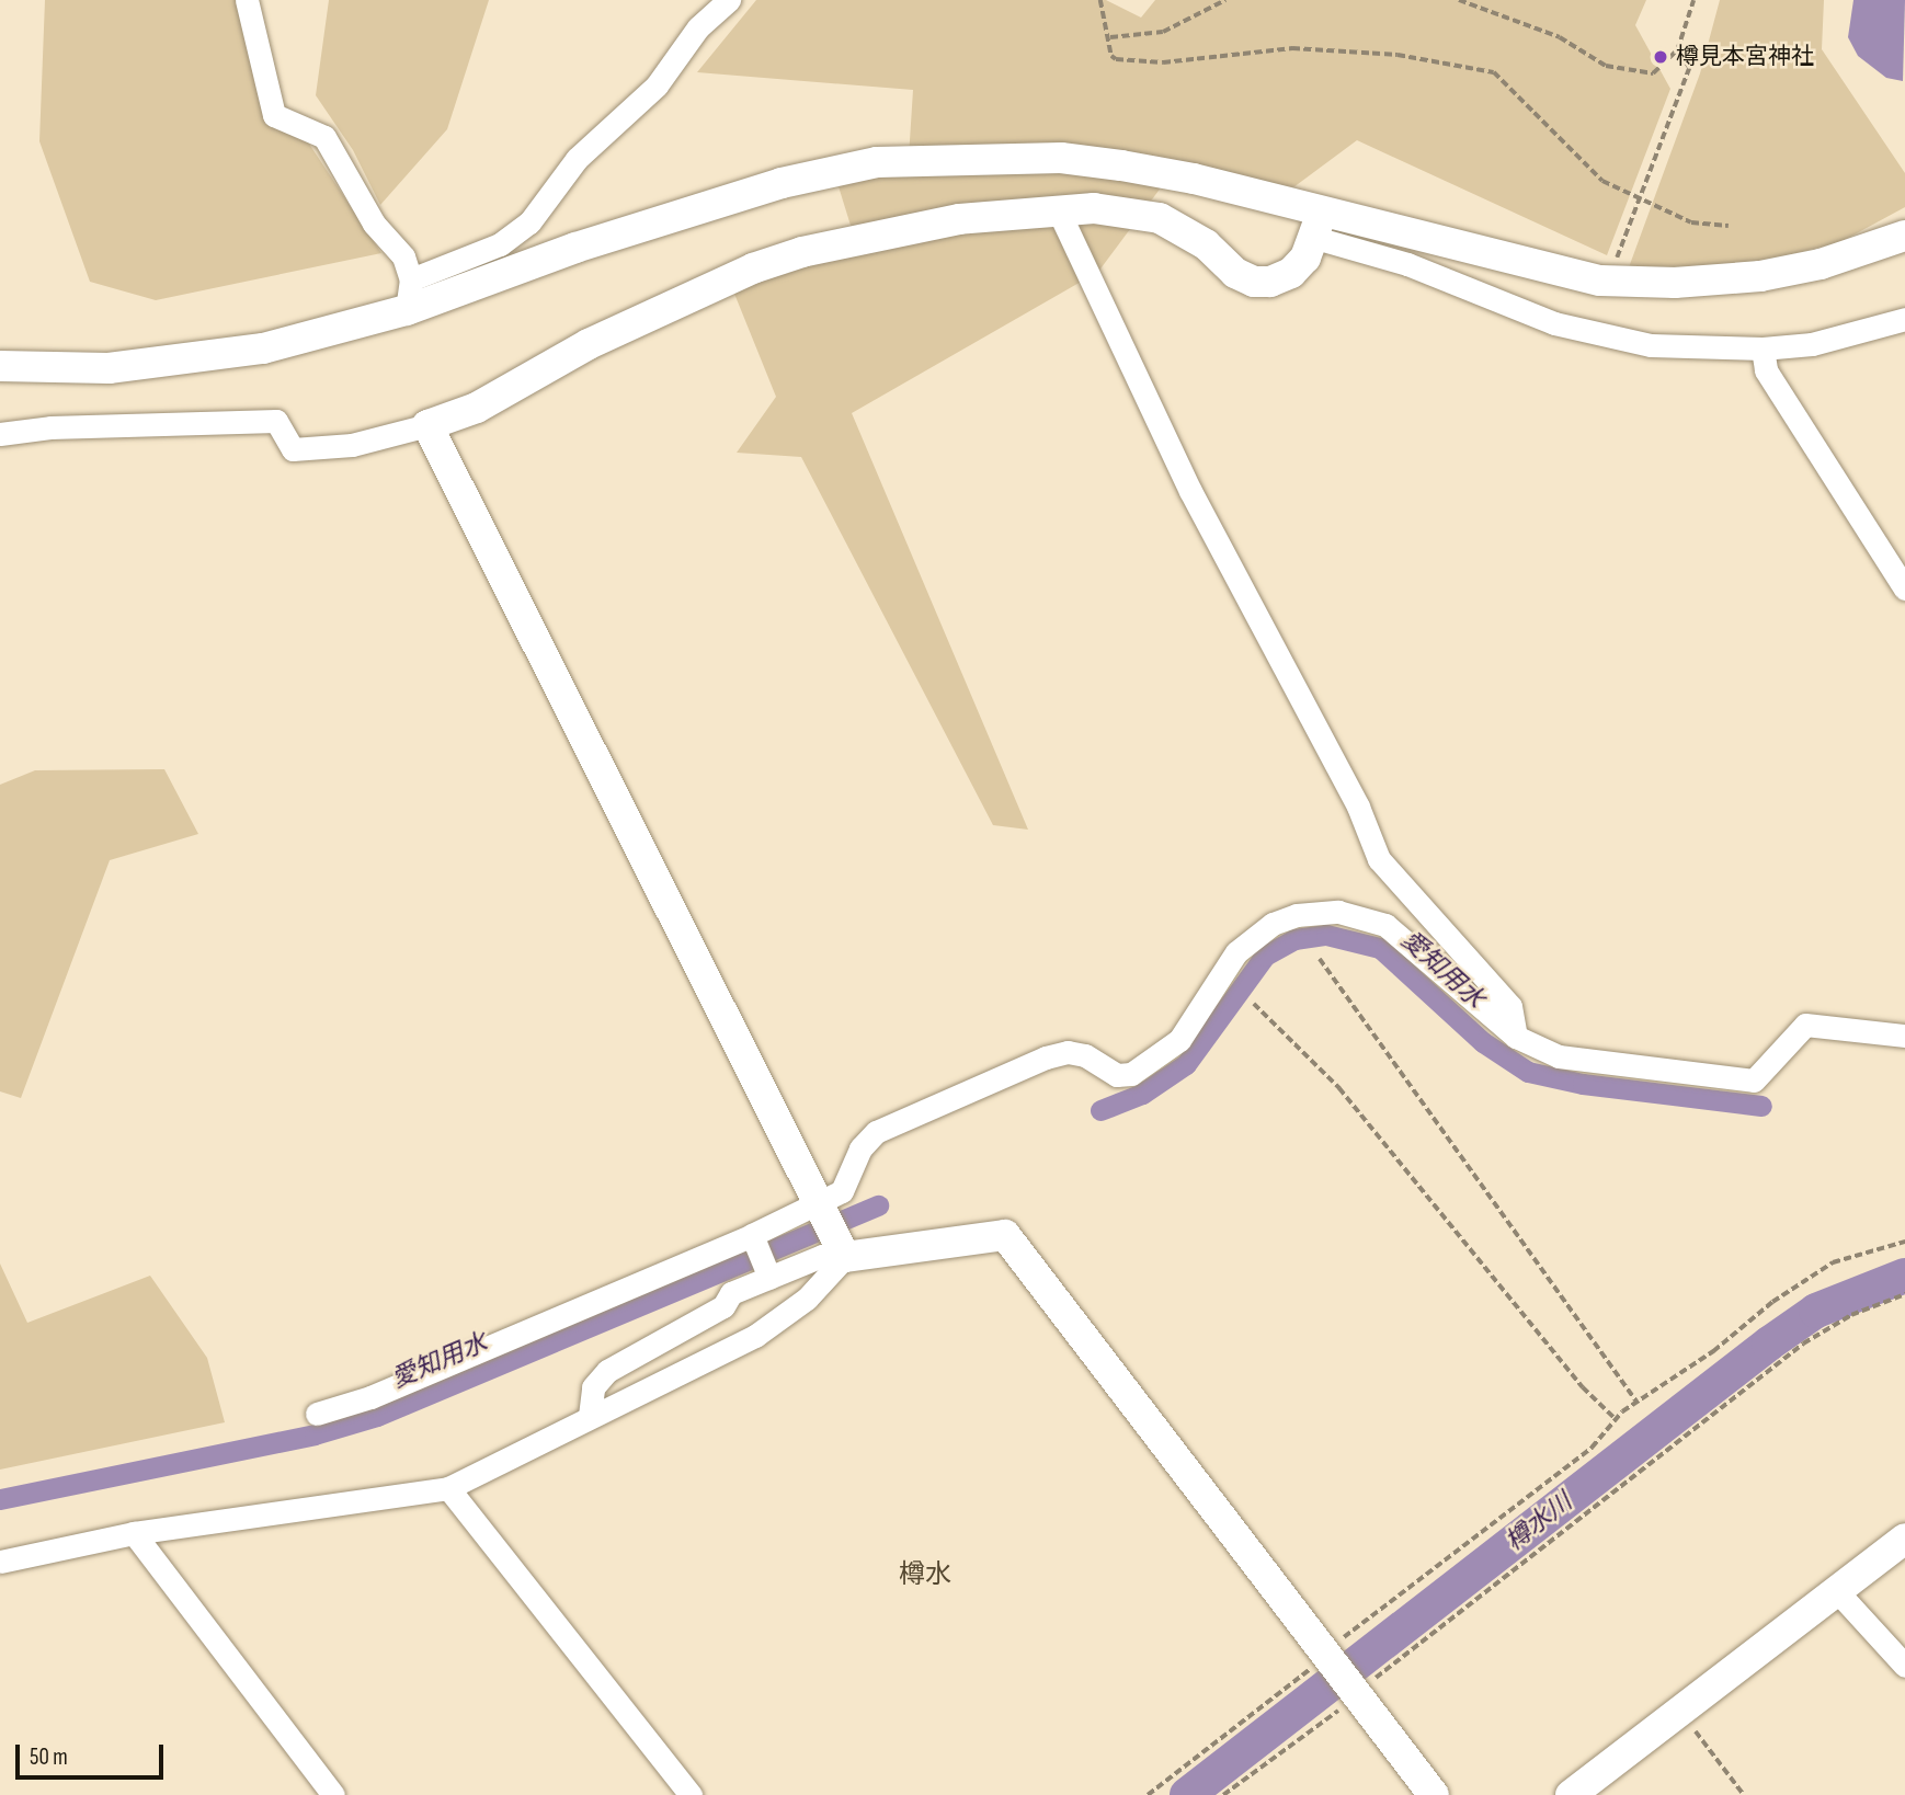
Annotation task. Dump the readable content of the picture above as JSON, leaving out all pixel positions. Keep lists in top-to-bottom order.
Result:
{
  "districts": ["樽水"],
  "water": ["愛知用水", "樽水川"],
  "places": ["樽見本宮神社"],
  "scale_bar": "50 m"
}
